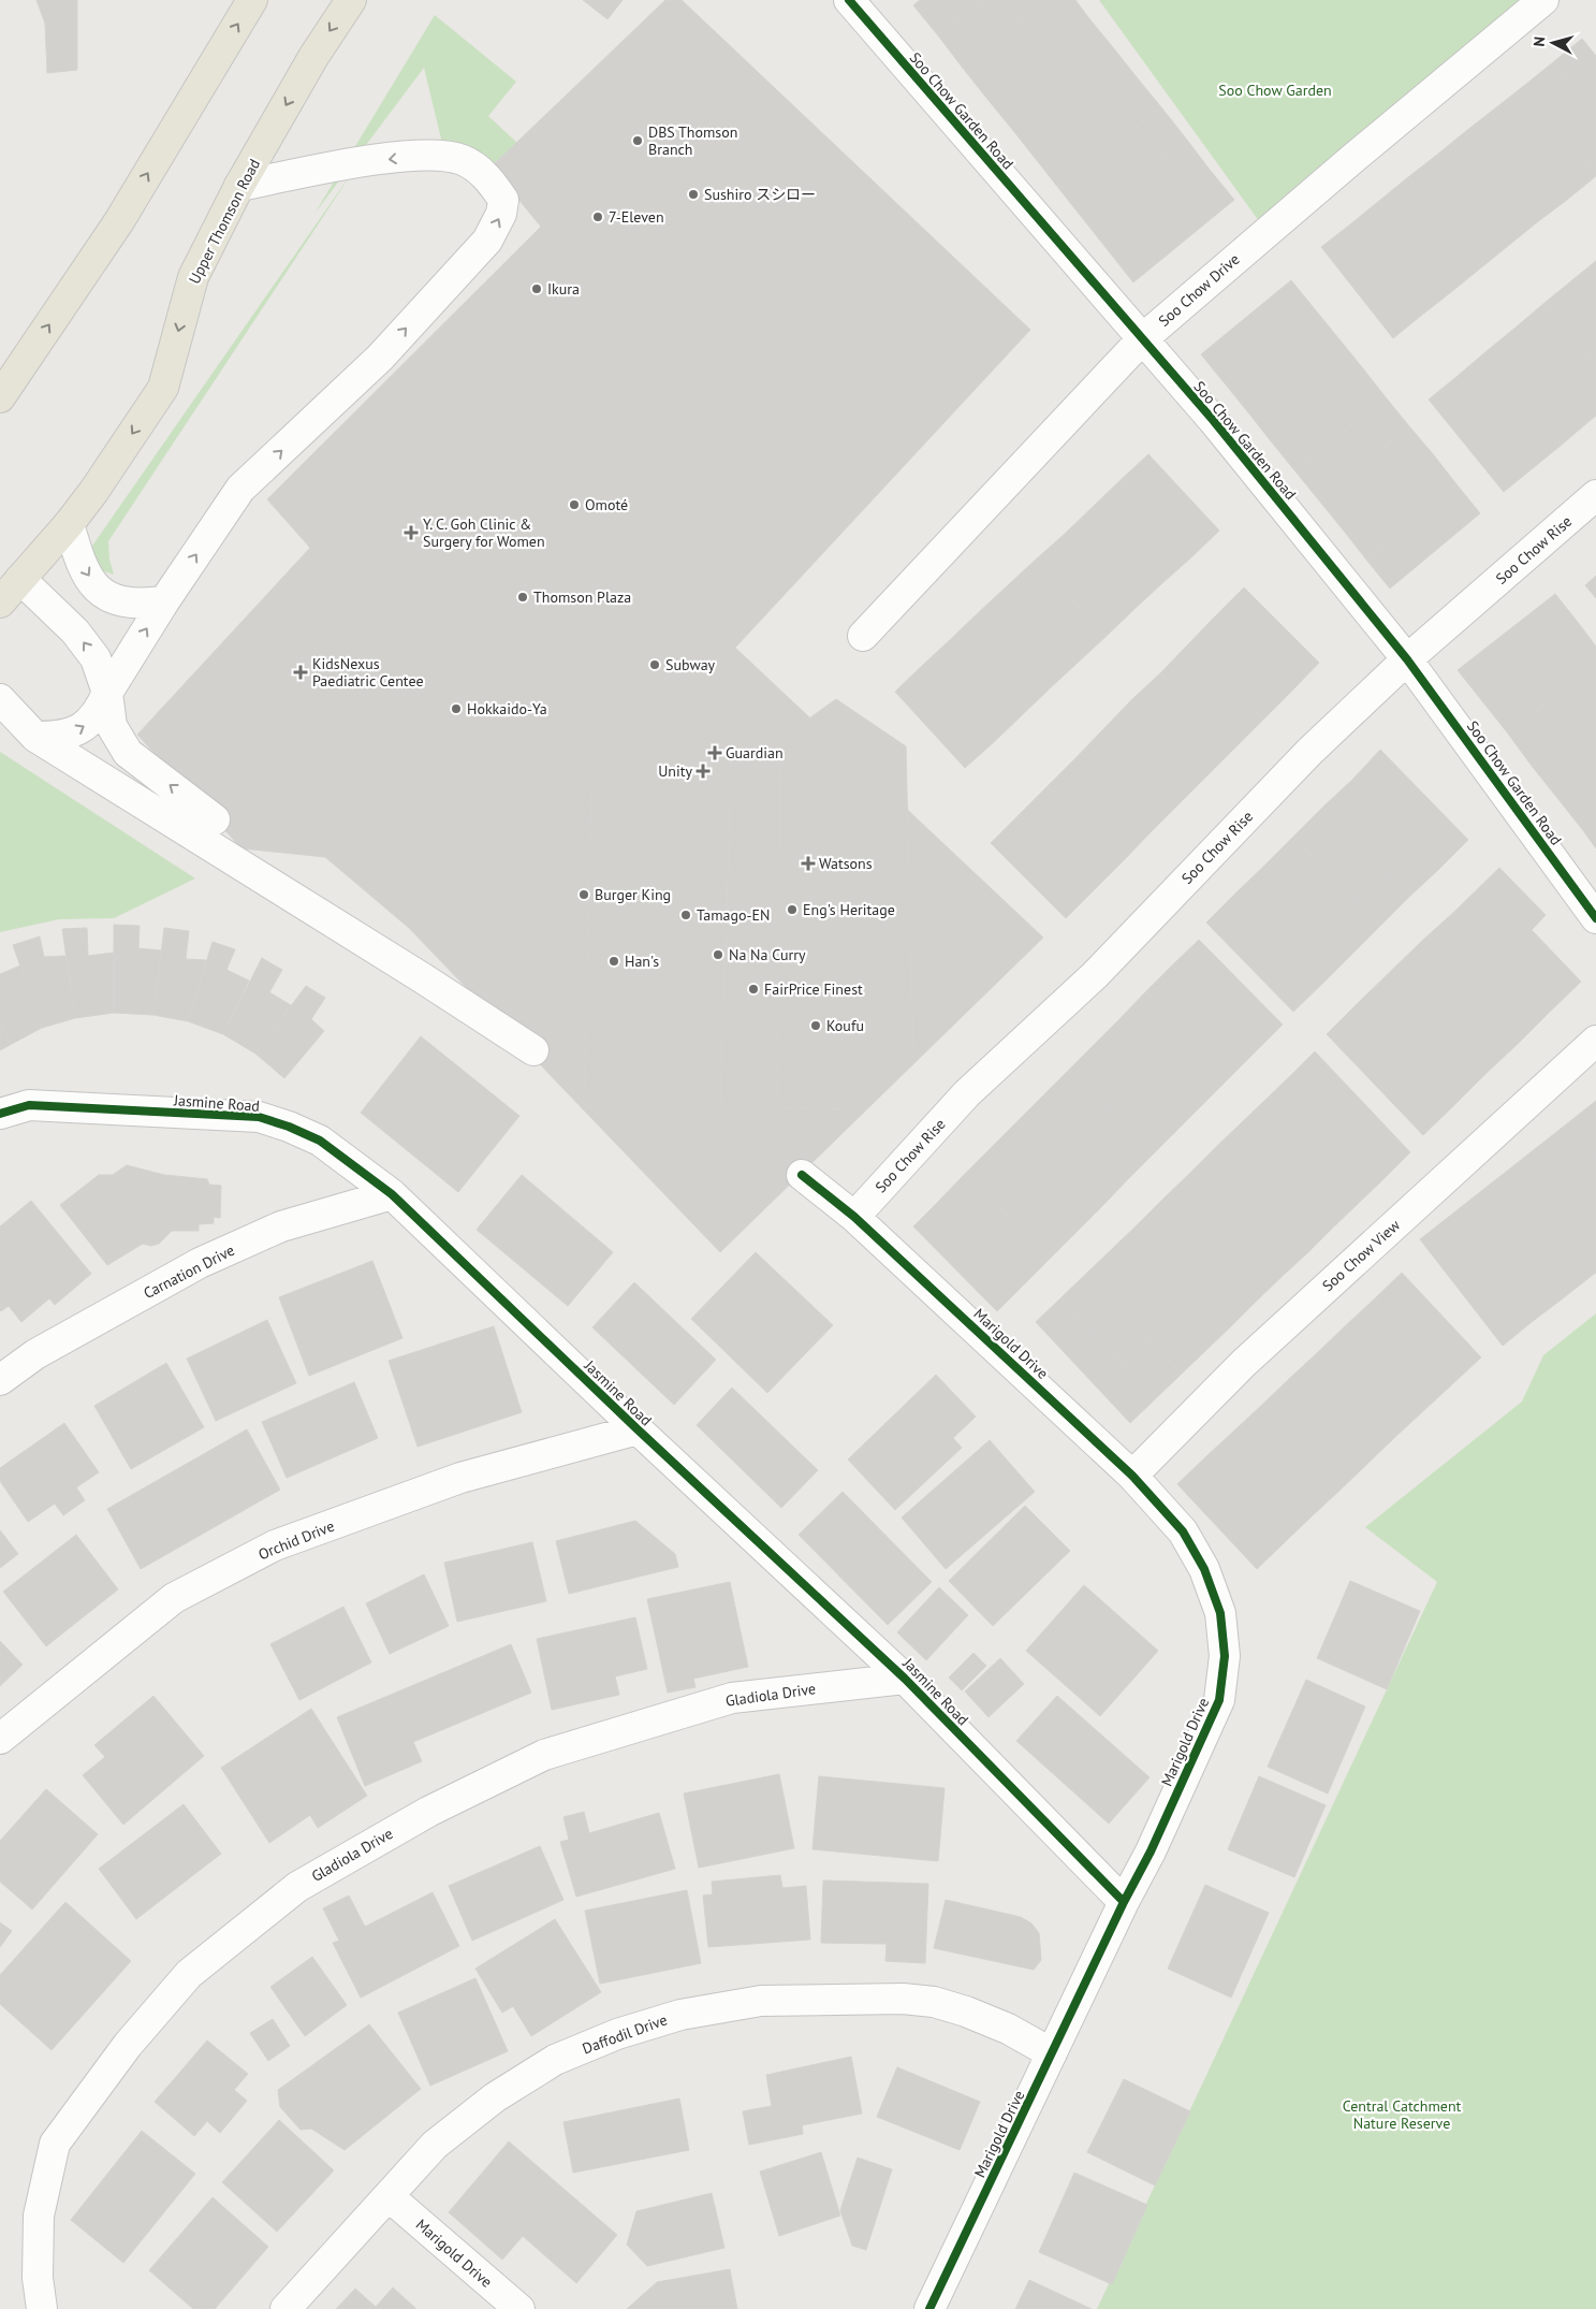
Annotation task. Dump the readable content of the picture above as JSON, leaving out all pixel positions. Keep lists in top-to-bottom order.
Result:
{
  "streets": {
    "main road": ["Upper Thomson Road"],
    "street": [
      "Soo Chow Garden Road",
      "Soo Chow Drive",
      "Soo Chow Rise",
      "Jasmine Road",
      "Soo Chow View",
      "Carnation Drive",
      "Marigold Drive",
      "Orchid Drive",
      "Gladiola Drive",
      "Daffodil Drive"
    ]
  },
  "crossings": [
    ["Soo Chow Garden Road", "Soo Chow Drive"],
    ["Soo Chow Garden Road", "Soo Chow Rise"],
    ["Soo Chow Rise", "Marigold Drive"],
    ["Jasmine Road", "Carnation Drive"],
    ["Jasmine Road", "Marigold Drive"],
    ["Jasmine Road", "Orchid Drive"],
    ["Jasmine Road", "Gladiola Drive"],
    ["Soo Chow View", "Marigold Drive"],
    ["Marigold Drive", "Daffodil Drive"]
  ],
  "parks": ["Soo Chow Garden", "Central Catchment Nature Reserve"],
  "places": {
    "other": [
      "DBS Thomson Branch",
      "Sushiro スシロー",
      "7-Eleven",
      "Ikura",
      "Omoté",
      "Thomson Plaza",
      "Subway",
      "Hokkaido-Ya",
      "Burger King",
      "Eng's Heritage",
      "Tamago-EN",
      "Na Na Curry",
      "Han's",
      "FairPrice Finest",
      "Koufu"
    ],
    "health": [
      "Y. C. Goh Clinic & Surgery for Women",
      "KidsNexus Paediatric Centee",
      "Guardian",
      "Unity",
      "Watsons"
    ]
  },
  "north": "left"
}
